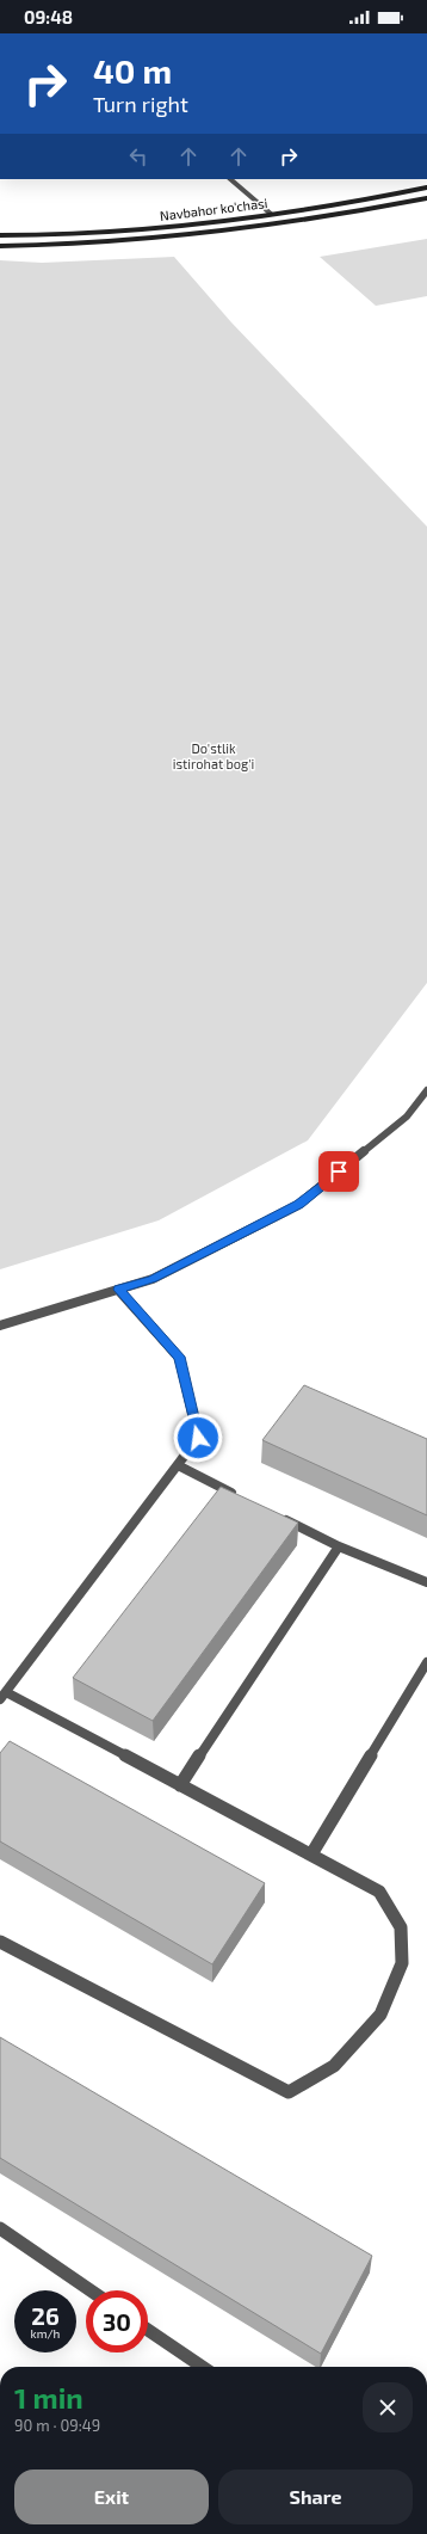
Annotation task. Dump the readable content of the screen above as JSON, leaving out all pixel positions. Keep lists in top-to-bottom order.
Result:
{
  "streets": {
    "street": ["Navbahor ko'chasi"]
  },
  "parks": ["Do'stlik istirohat bog'i"],
  "page": {
    "status": "09:48",
    "turn": ["40 m", "Turn right"],
    "speed": "26 km/h",
    "limit": "30",
    "heading": ["1 min", "90 m · 09:49"],
    "buttons": ["Exit", "Share"]
  }
}
